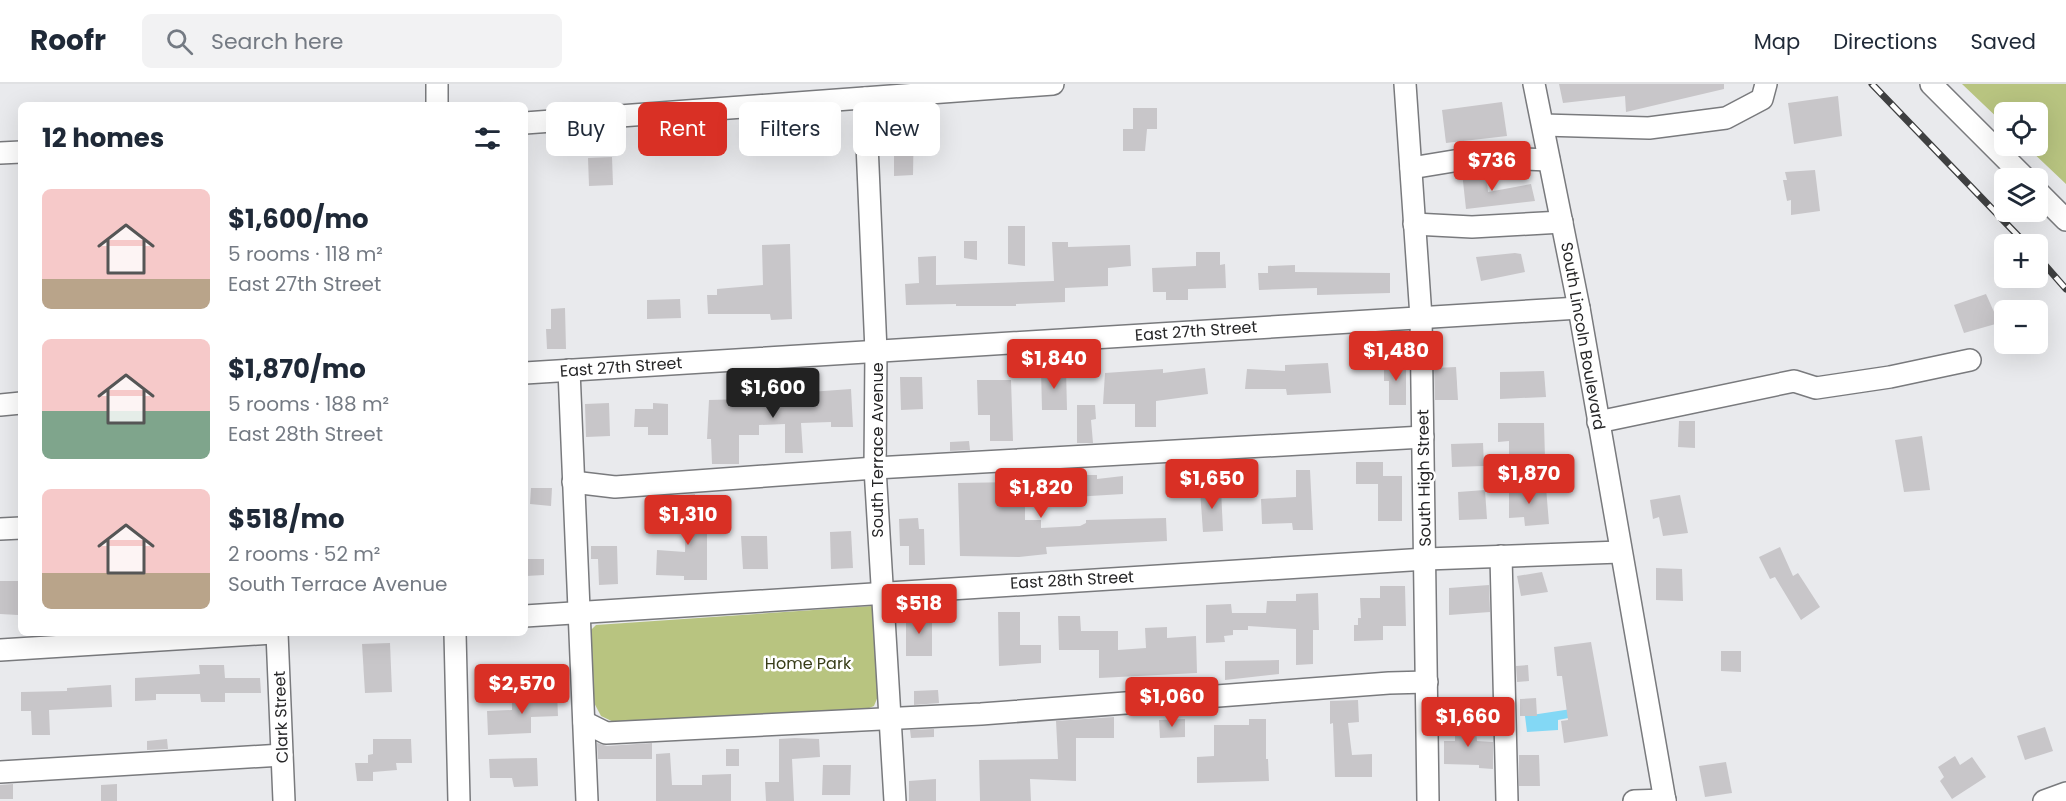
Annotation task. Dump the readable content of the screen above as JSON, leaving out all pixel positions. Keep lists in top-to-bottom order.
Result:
{
  "streets": {
    "street": [
      "East 27th Street",
      "South Lincoln Boulevard",
      "South Terrace Avenue",
      "South High Street",
      "East 28th Street",
      "Clark Street"
    ]
  },
  "crossings": [
    ["East 27th Street", "South Lincoln Boulevard"],
    ["East 27th Street", "South Terrace Avenue"],
    ["East 27th Street", "South High Street"],
    ["South Lincoln Boulevard", "East 28th Street"],
    ["South Terrace Avenue", "East 28th Street"],
    ["South High Street", "East 28th Street"]
  ],
  "parks": ["Home Park"],
  "page": {
    "header": "Roofr",
    "search": "Search here",
    "nav": ["Map", "Directions", "Saved"],
    "map_buttons": ["+", "−"],
    "chip": [
      "Buy",
      "Rent",
      "Filters",
      "New"
    ],
    "heading": "12 homes",
    "price": [
      "$736",
      "$1,480",
      "$1,840",
      "$1,600",
      "$1,870",
      "$1,650",
      "$1,820",
      "$1,310",
      "$518",
      "$2,570",
      "$1,060",
      "$1,660"
    ],
    "list": [
      {
        "name": "$1,600/mo",
        "note": "5 rooms · 118 m² · East 27th Street"
      },
      {
        "name": "$1,870/mo",
        "note": "5 rooms · 188 m² · East 28th Street"
      },
      {
        "name": "$518/mo",
        "note": "2 rooms · 52 m² · South Terrace Avenue"
      }
    ]
  }
}
